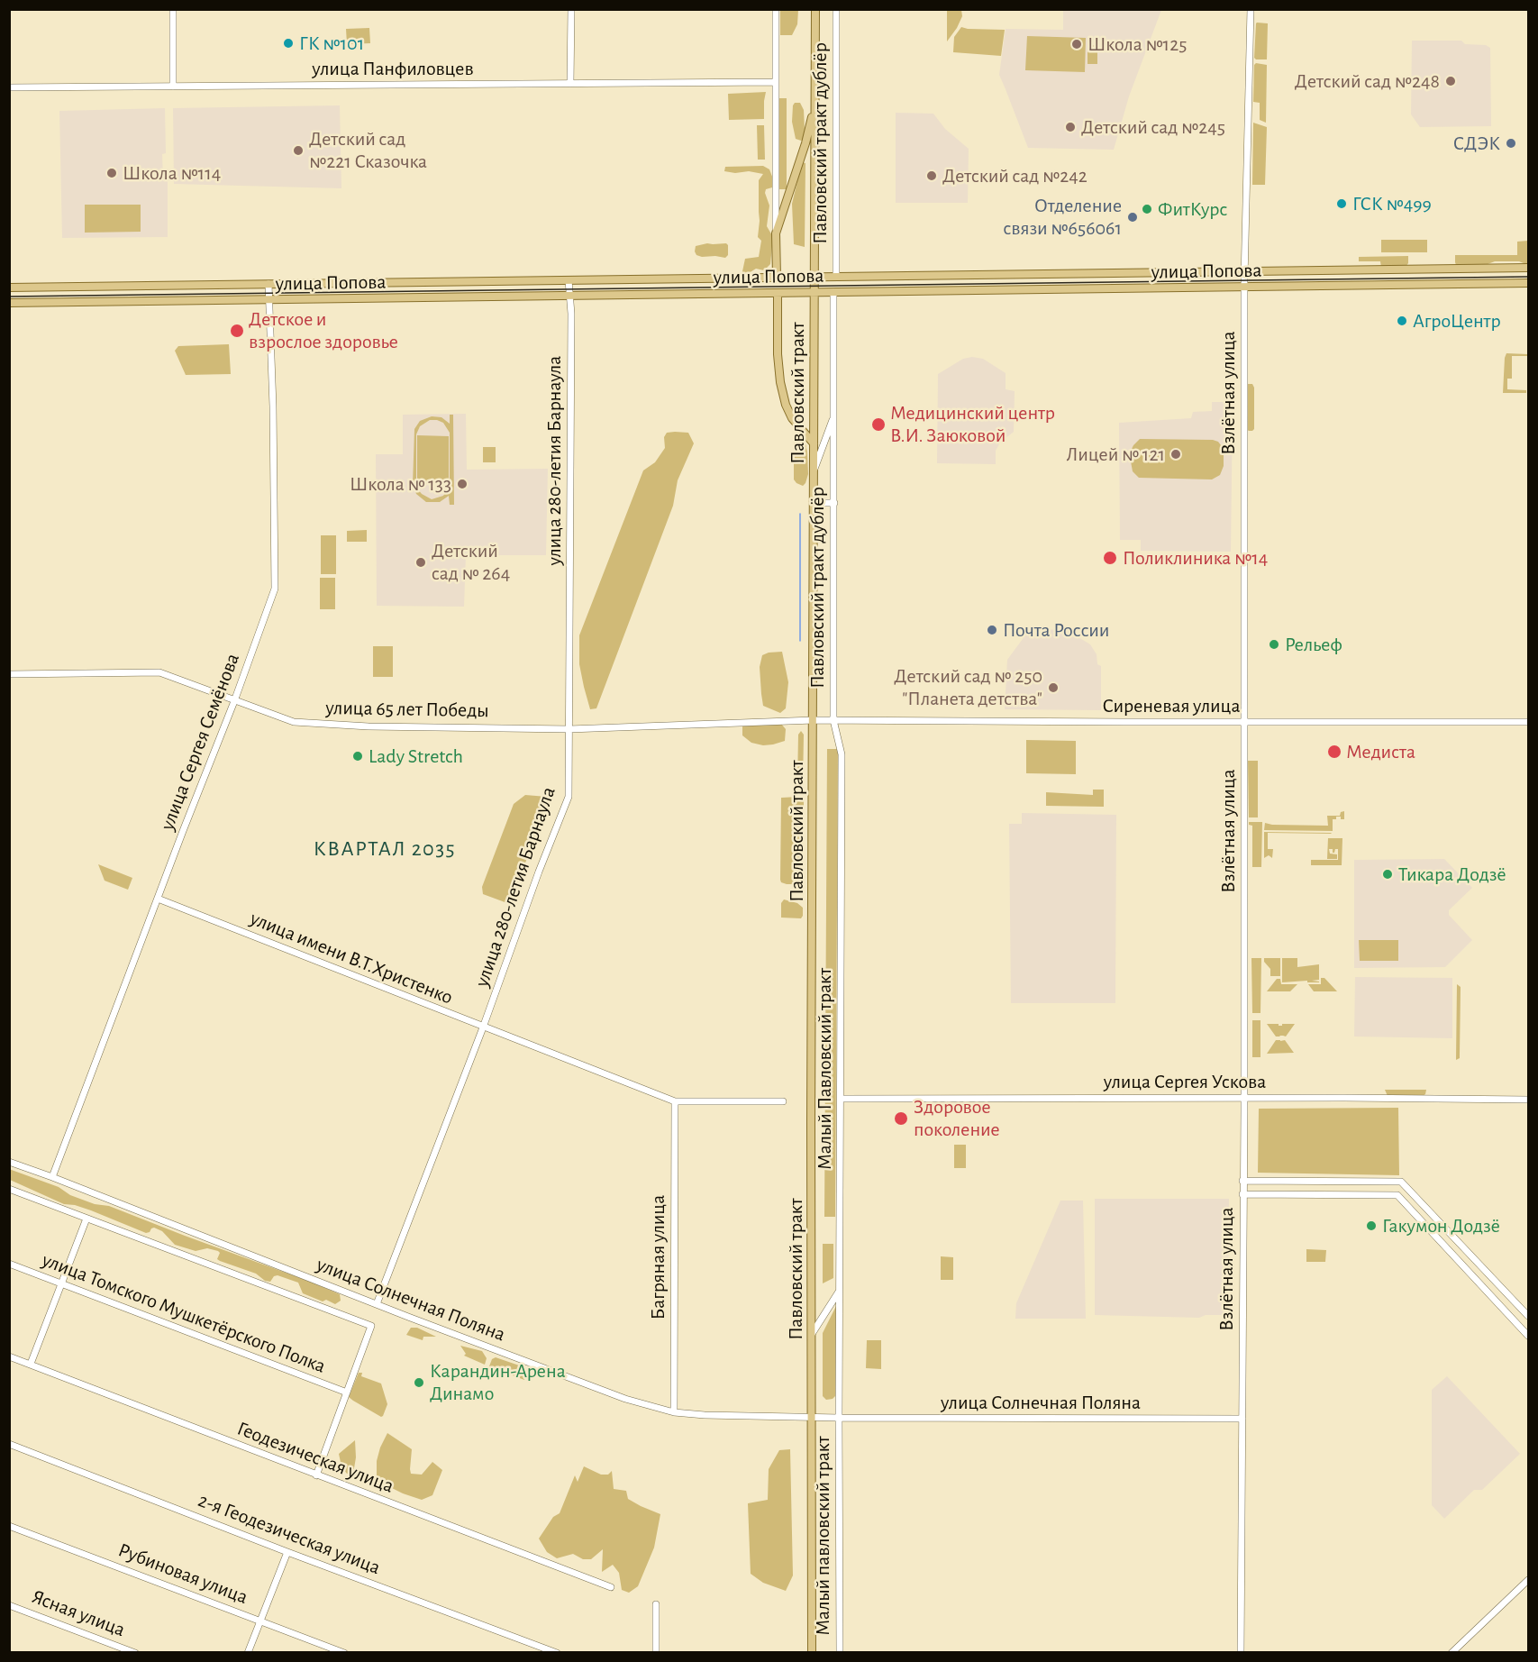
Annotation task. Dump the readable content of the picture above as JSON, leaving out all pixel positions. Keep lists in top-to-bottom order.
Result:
{
  "streets": {
    "main road": ["улица Попова", "Павловский тракт"],
    "street": [
      "улица Панфиловцев",
      "Павловский тракт дублёр",
      "Взлётная улица",
      "улица 280-летия Барнаула",
      "Сиреневая улица",
      "улица 65 лет Победы",
      "улица Сергея Семёнова",
      "улица имени В.Т.Христенко",
      "Малый Павловский тракт",
      "улица Сергея Ускова",
      "Багряная улица",
      "улица Солнечная Поляна",
      "улица Томского Мушкетёрского Полка",
      "Геодезическая улица",
      "2-я Геодезическая улица",
      "Малый павловский тракт",
      "Рубиновая улица",
      "Ясная улица"
    ]
  },
  "crossings": [
    ["Павловский тракт дублёр", "улица Попова"],
    ["Павловский тракт дублёр", "Сиреневая улица"],
    ["Павловский тракт дублёр", "Малый Павловский тракт"],
    ["улица Попова", "Павловский тракт"],
    ["улица Попова", "Взлётная улица"],
    ["улица Попова", "улица 280-летия Барнаула"],
    ["улица Попова", "улица Сергея Семёнова"],
    ["Павловский тракт", "Сиреневая улица"],
    ["Павловский тракт", "улица 65 лет Победы"],
    ["Павловский тракт", "улица Солнечная Поляна"],
    ["Взлётная улица", "Сиреневая улица"],
    ["Взлётная улица", "улица Сергея Ускова"],
    ["Взлётная улица", "улица Солнечная Поляна"],
    ["улица 280-летия Барнаула", "улица 65 лет Победы"],
    ["улица 280-летия Барнаула", "улица имени В.Т.Христенко"],
    ["улица 280-летия Барнаула", "улица Солнечная Поляна"],
    ["Сиреневая улица", "улица 65 лет Победы"],
    ["Сиреневая улица", "Малый Павловский тракт"],
    ["улица 65 лет Победы", "улица Сергея Семёнова"],
    ["улица Сергея Семёнова", "улица имени В.Т.Христенко"],
    ["улица Сергея Семёнова", "улица Солнечная Поляна"],
    ["улица имени В.Т.Христенко", "Багряная улица"],
    ["Малый Павловский тракт", "улица Сергея Ускова"],
    ["Малый Павловский тракт", "улица Солнечная Поляна"],
    ["Малый Павловский тракт", "Малый павловский тракт"],
    ["Багряная улица", "улица Солнечная Поляна"],
    ["улица Солнечная Поляна", "Малый павловский тракт"]
  ],
  "districts": ["КВАРТАЛ 2035"],
  "places": [
    "ГК №101",
    "Школа №125",
    "Детский сад №248",
    "Детский сад №245",
    "СДЭК",
    "Детский сад №221 Сказочка",
    "Школа №114",
    "Детский сад №242",
    "ГСК №499",
    "ФитКурс",
    "Отделение связи №656061",
    "АгроЦентр",
    "Детское и взрослое здоровье",
    "Медицинский центр В.И. Заюковой",
    "Лицей № 121",
    "Школа № 133",
    "Поликлиника №14",
    "Детский сад № 264",
    "Почта России",
    "Рельеф",
    "Детский сад № 250 \"Планета детства\"",
    "Медиста",
    "Lady Stretch",
    "Тикара Додзё",
    "Здоровое поколение",
    "Гакумон Додзё",
    "Карандин-Арена Динамо"
  ]
}
